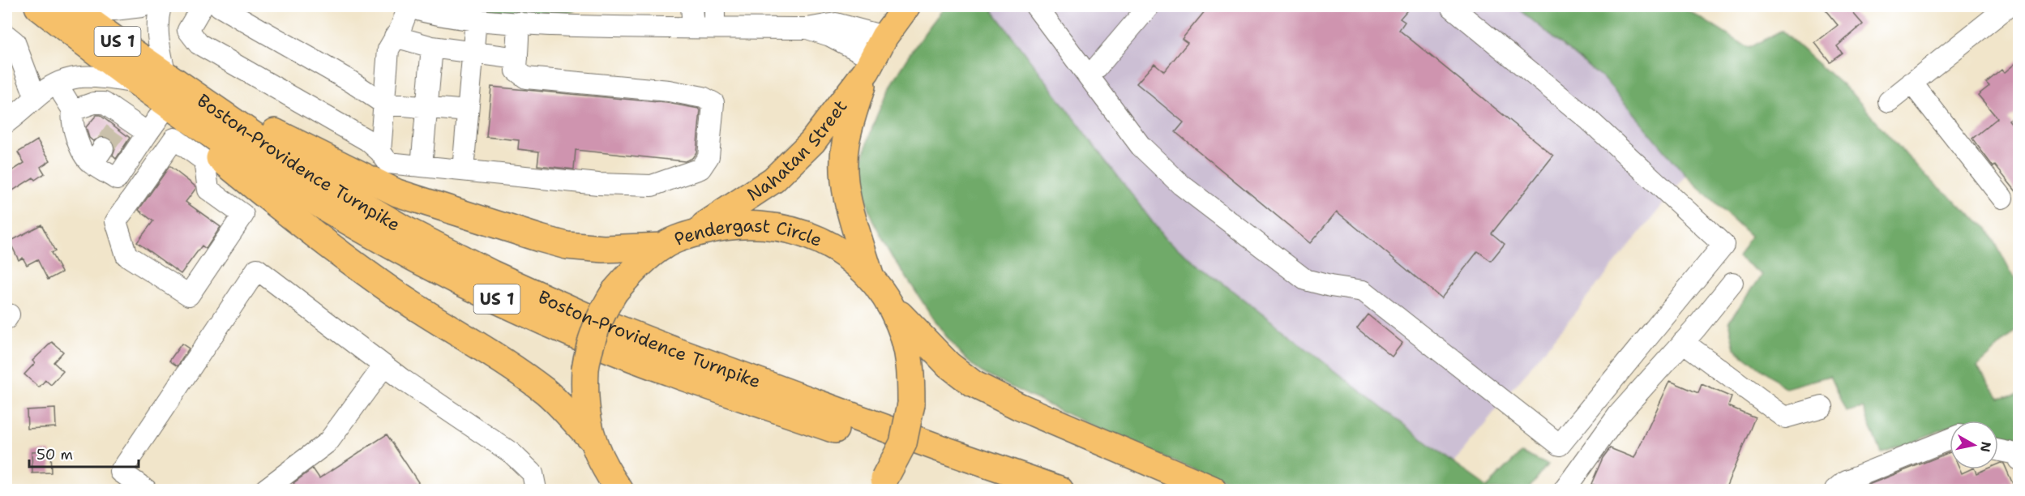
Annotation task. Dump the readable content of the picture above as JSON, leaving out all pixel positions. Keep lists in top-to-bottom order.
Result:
{
  "streets": {
    "main road": [
      "US 1",
      "Nahatan Street",
      "Boston-Providence Turnpike",
      "Pendergast Circle"
    ]
  },
  "crossings": [
    ["Nahatan Street", "Pendergast Circle"]
  ],
  "scale_bar": "50 m",
  "north": "right"
}
